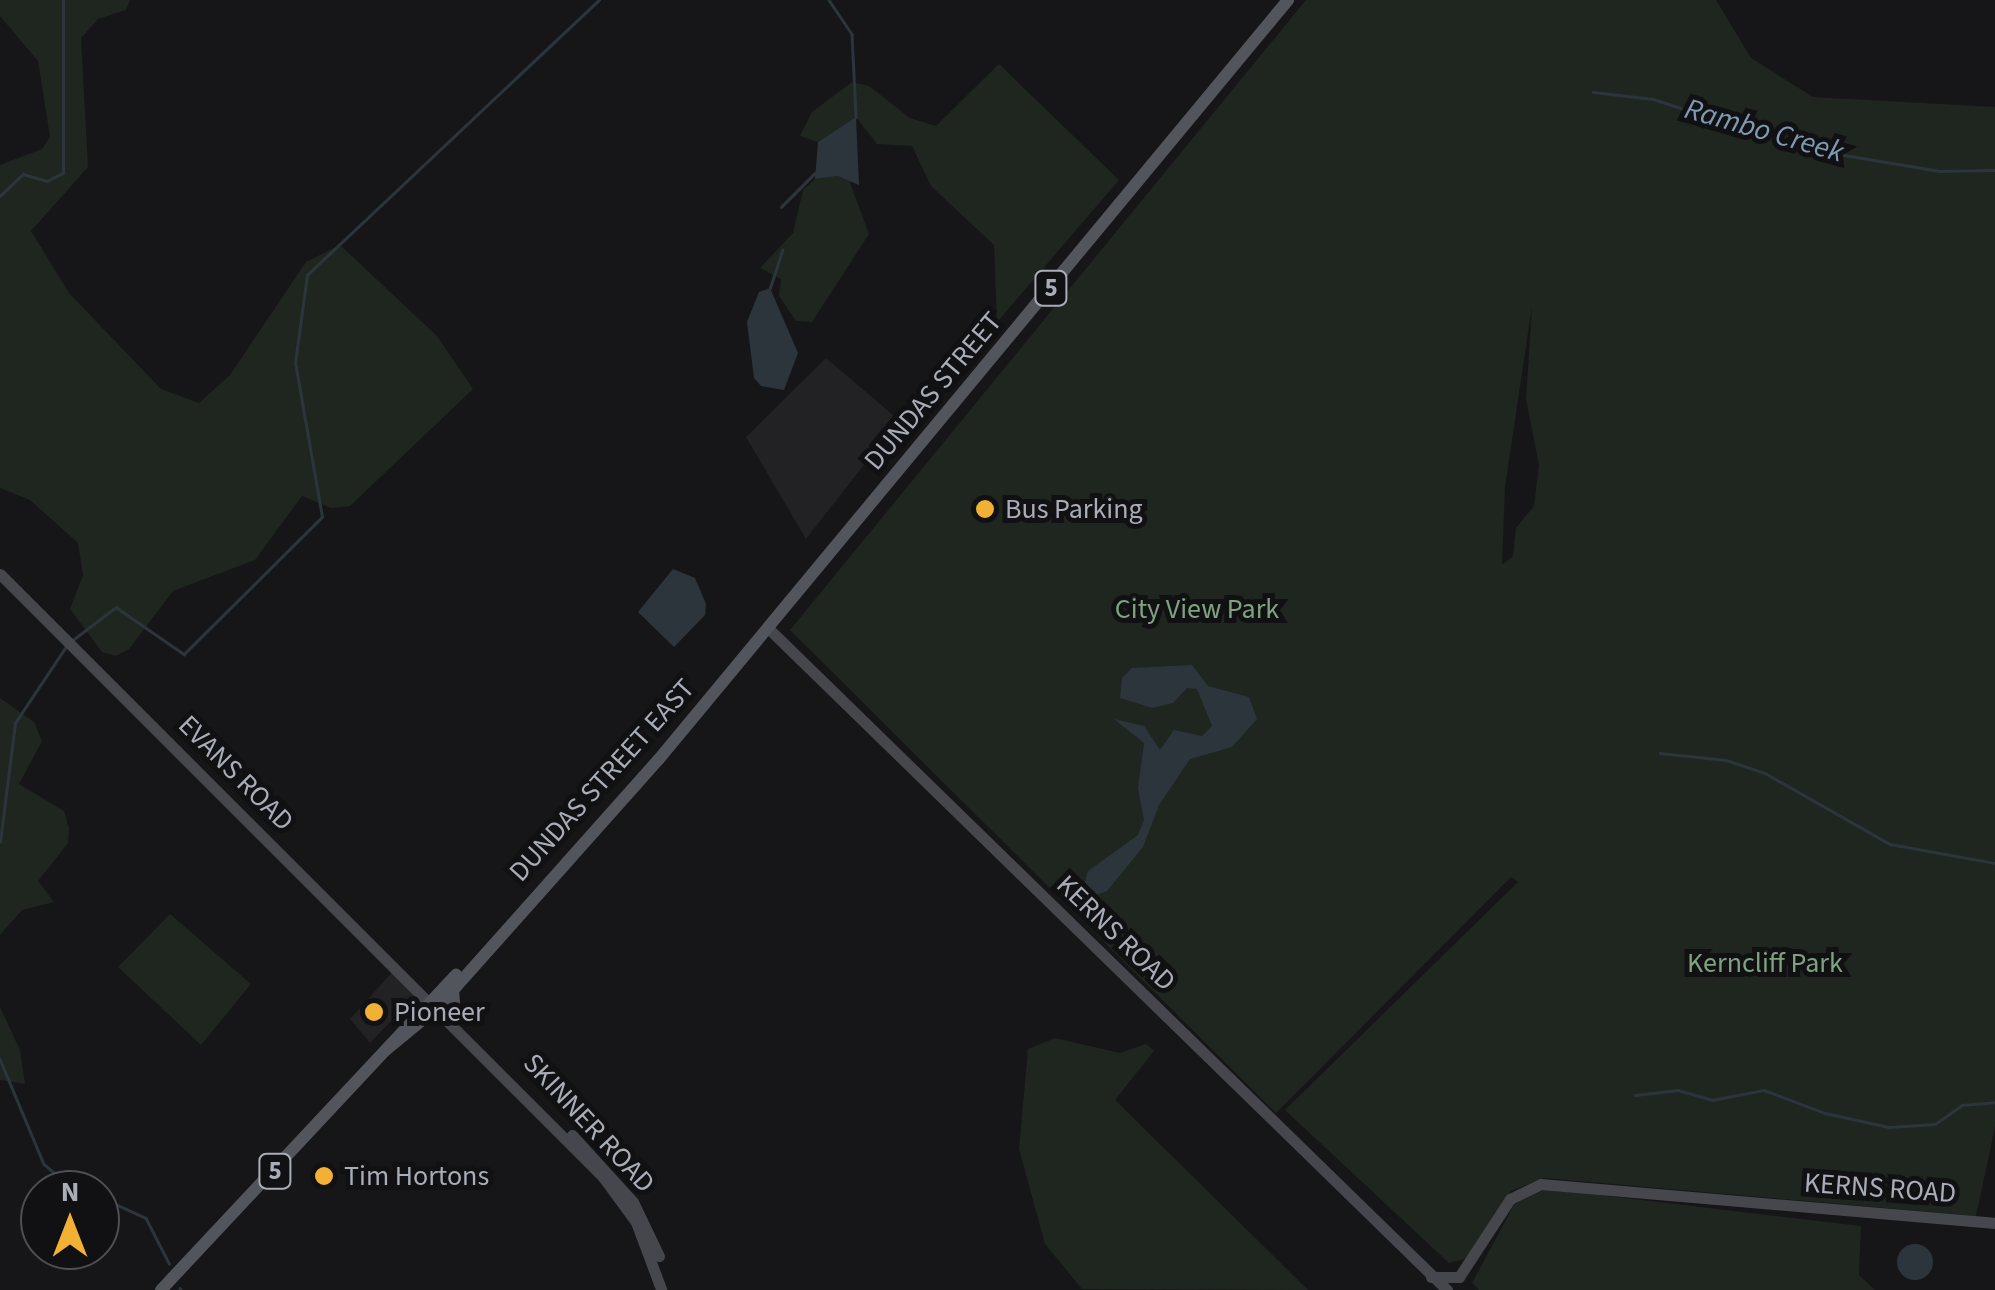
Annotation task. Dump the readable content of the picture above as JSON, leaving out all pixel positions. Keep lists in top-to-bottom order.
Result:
{
  "streets": {
    "main road": ["5", "DUNDAS STREET", "DUNDAS STREET EAST"],
    "street": ["EVANS ROAD", "KERNS ROAD", "SKINNER ROAD"]
  },
  "crossings": [
    ["DUNDAS STREET", "DUNDAS STREET EAST"],
    ["DUNDAS STREET", "KERNS ROAD"],
    ["EVANS ROAD", "DUNDAS STREET EAST"],
    ["EVANS ROAD", "SKINNER ROAD"],
    ["DUNDAS STREET EAST", "KERNS ROAD"],
    ["DUNDAS STREET EAST", "SKINNER ROAD"]
  ],
  "water": ["Rambo Creek"],
  "parks": ["City View Park", "Kerncliff Park"],
  "places": ["Bus Parking", "Pioneer", "Tim Hortons"],
  "north": "top"
}
